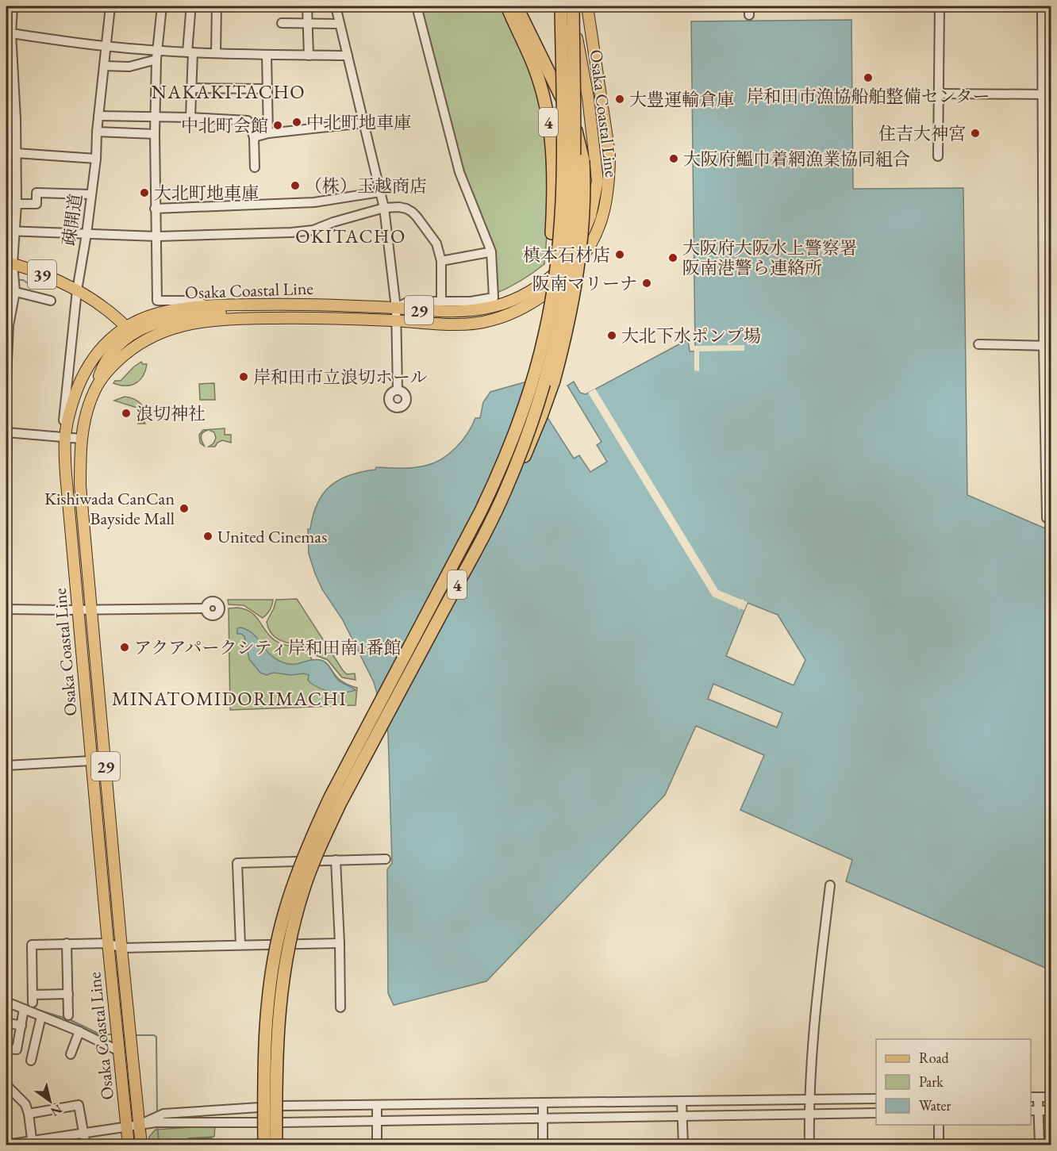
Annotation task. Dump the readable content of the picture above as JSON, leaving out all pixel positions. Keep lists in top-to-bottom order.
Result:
{
  "streets": {
    "highway": ["4"],
    "main road": ["Osaka Coastal Line", "39", "29"],
    "street": ["疎開道"]
  },
  "crossings": [
    ["Osaka Coastal Line", "4"],
    ["Osaka Coastal Line", "疎開道"],
    ["Osaka Coastal Line", "39"],
    ["疎開道", "39"]
  ],
  "districts": ["NAKAKITACHO", "OKITACHO", "MINATOMIDORIMACHI"],
  "places": [
    "岸和田市漁協船舶整備センター",
    "大豊運輸倉庫",
    "中北町地車庫",
    "中北町会館",
    "住吉大神宮",
    "大阪府鰮巾着網漁業協同組合",
    "（株）玉越商店",
    "大北町地車庫",
    "槙本石材店",
    "大阪府大阪水上警察署 阪南港警ら連絡所",
    "阪南マリーナ",
    "大北下水ポンプ場",
    "岸和田市立浪切ホール",
    "浪切神社",
    "Kishiwada CanCan Bayside Mall",
    "United Cinemas",
    "アクアパークシティ岸和田南1番館"
  ],
  "legend": ["Road", "Park", "Water"],
  "north": "bottom right"
}
